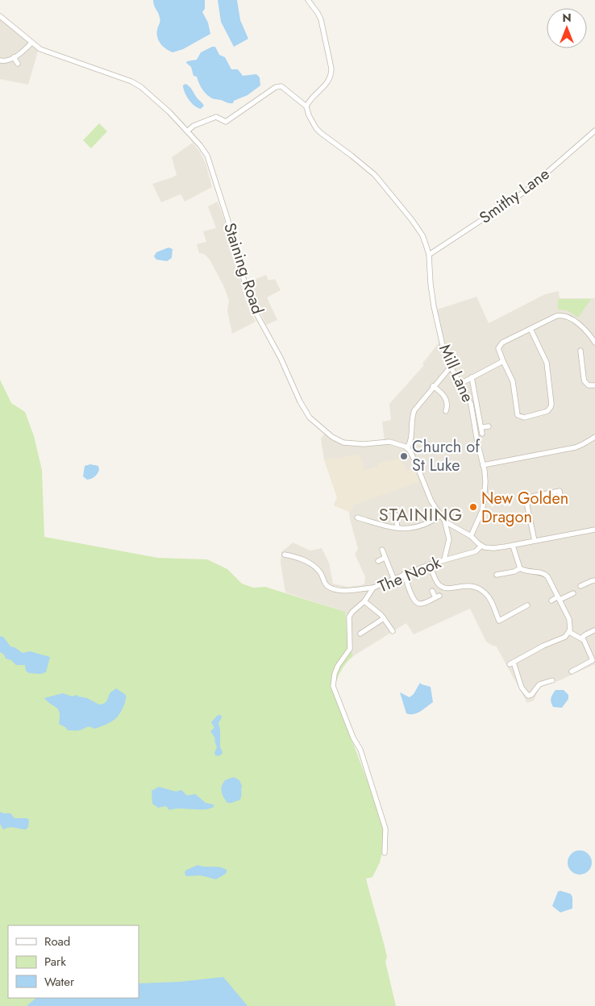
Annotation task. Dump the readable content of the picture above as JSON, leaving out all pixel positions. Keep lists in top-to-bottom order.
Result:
{
  "streets": {
    "street": [
      "Smithy Lane",
      "Staining Road",
      "Mill Lane",
      "The Nook"
    ]
  },
  "crossings": [
    ["Smithy Lane", "Mill Lane"]
  ],
  "districts": ["STAINING"],
  "places": ["Church of St Luke", "New Golden Dragon"],
  "legend": ["Road", "Park", "Water"],
  "north": "top"
}
